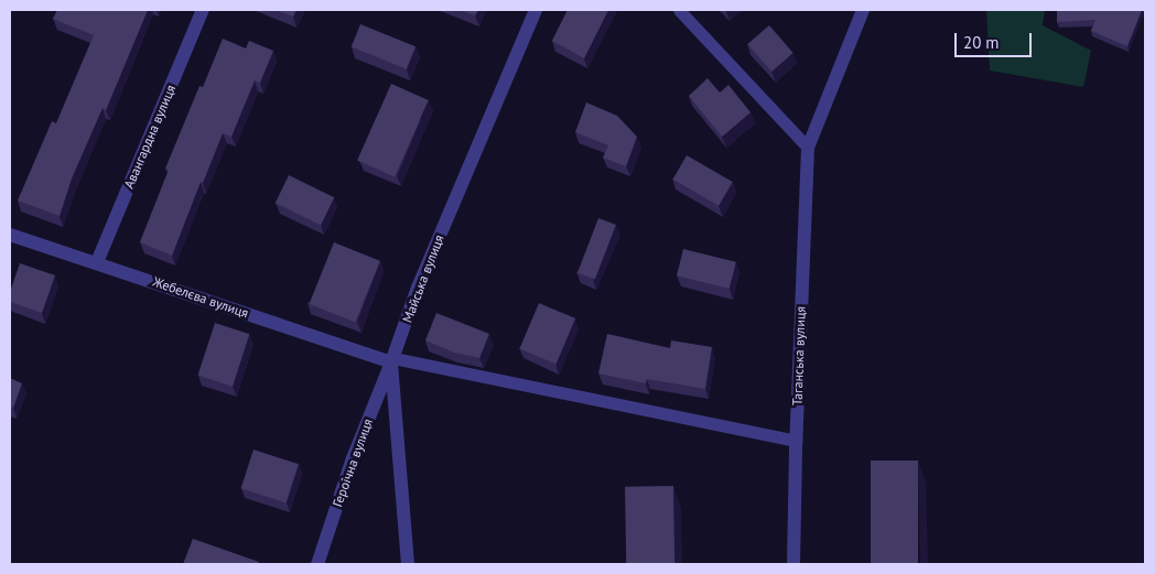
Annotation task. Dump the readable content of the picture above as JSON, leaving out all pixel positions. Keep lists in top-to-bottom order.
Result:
{
  "streets": {
    "street": [
      "Авангардна вулиця",
      "Майська вулиця",
      "Жебелєва вулиця",
      "Таганська вулиця",
      "Героїчна вулиця"
    ]
  },
  "crossings": [
    ["Авангардна вулиця", "Жебелєва вулиця"],
    ["Майська вулиця", "Жебелєва вулиця"],
    ["Майська вулиця", "Героїчна вулиця"],
    ["Жебелєва вулиця", "Героїчна вулиця"]
  ],
  "scale_bar": "20 m"
}
